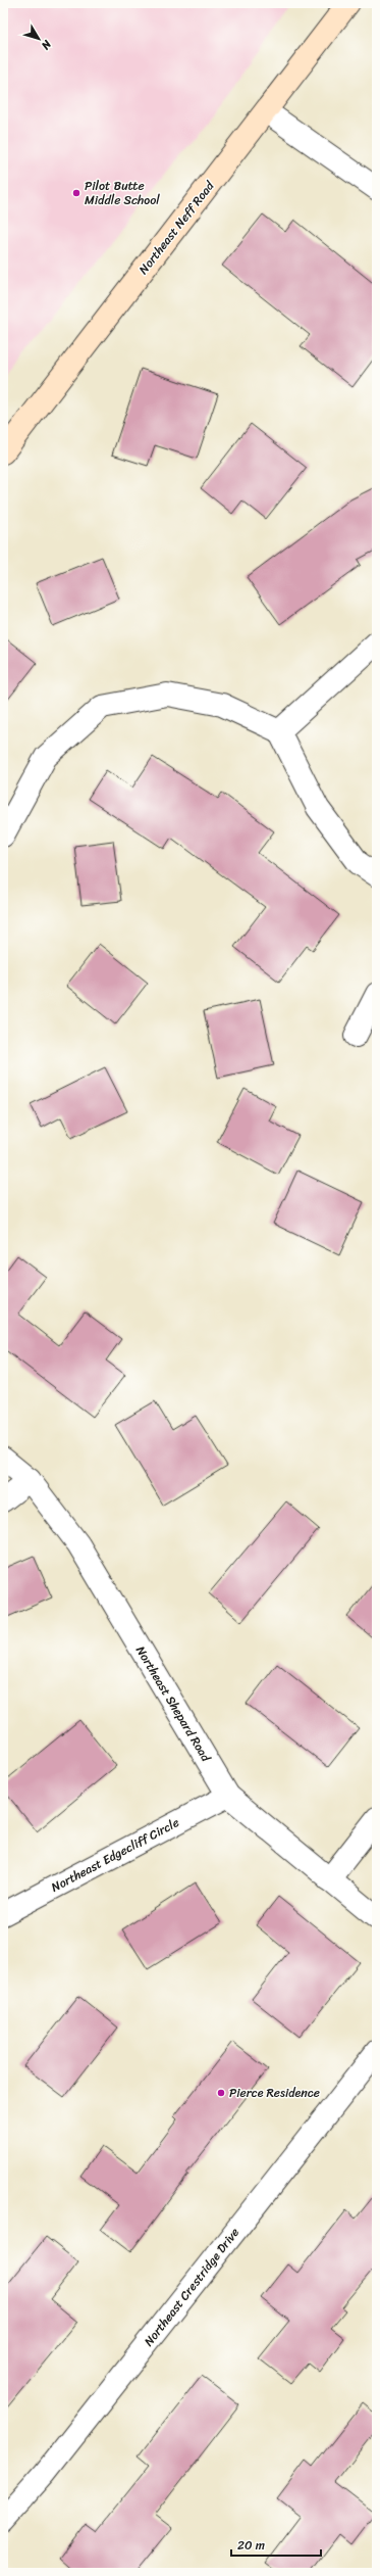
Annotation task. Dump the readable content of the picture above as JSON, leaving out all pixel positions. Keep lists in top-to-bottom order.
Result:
{
  "streets": {
    "main road": ["Northeast Neff Road"],
    "street": ["Northeast Shepard Road", "Northeast Edgecliff Circle", "Northeast Crestridge Drive"]
  },
  "crossings": [
    ["Northeast Shepard Road", "Northeast Edgecliff Circle"]
  ],
  "places": ["Pilot Butte Middle School", "Pierce Residence"],
  "scale_bar": "20 m",
  "north": "bottom right"
}
